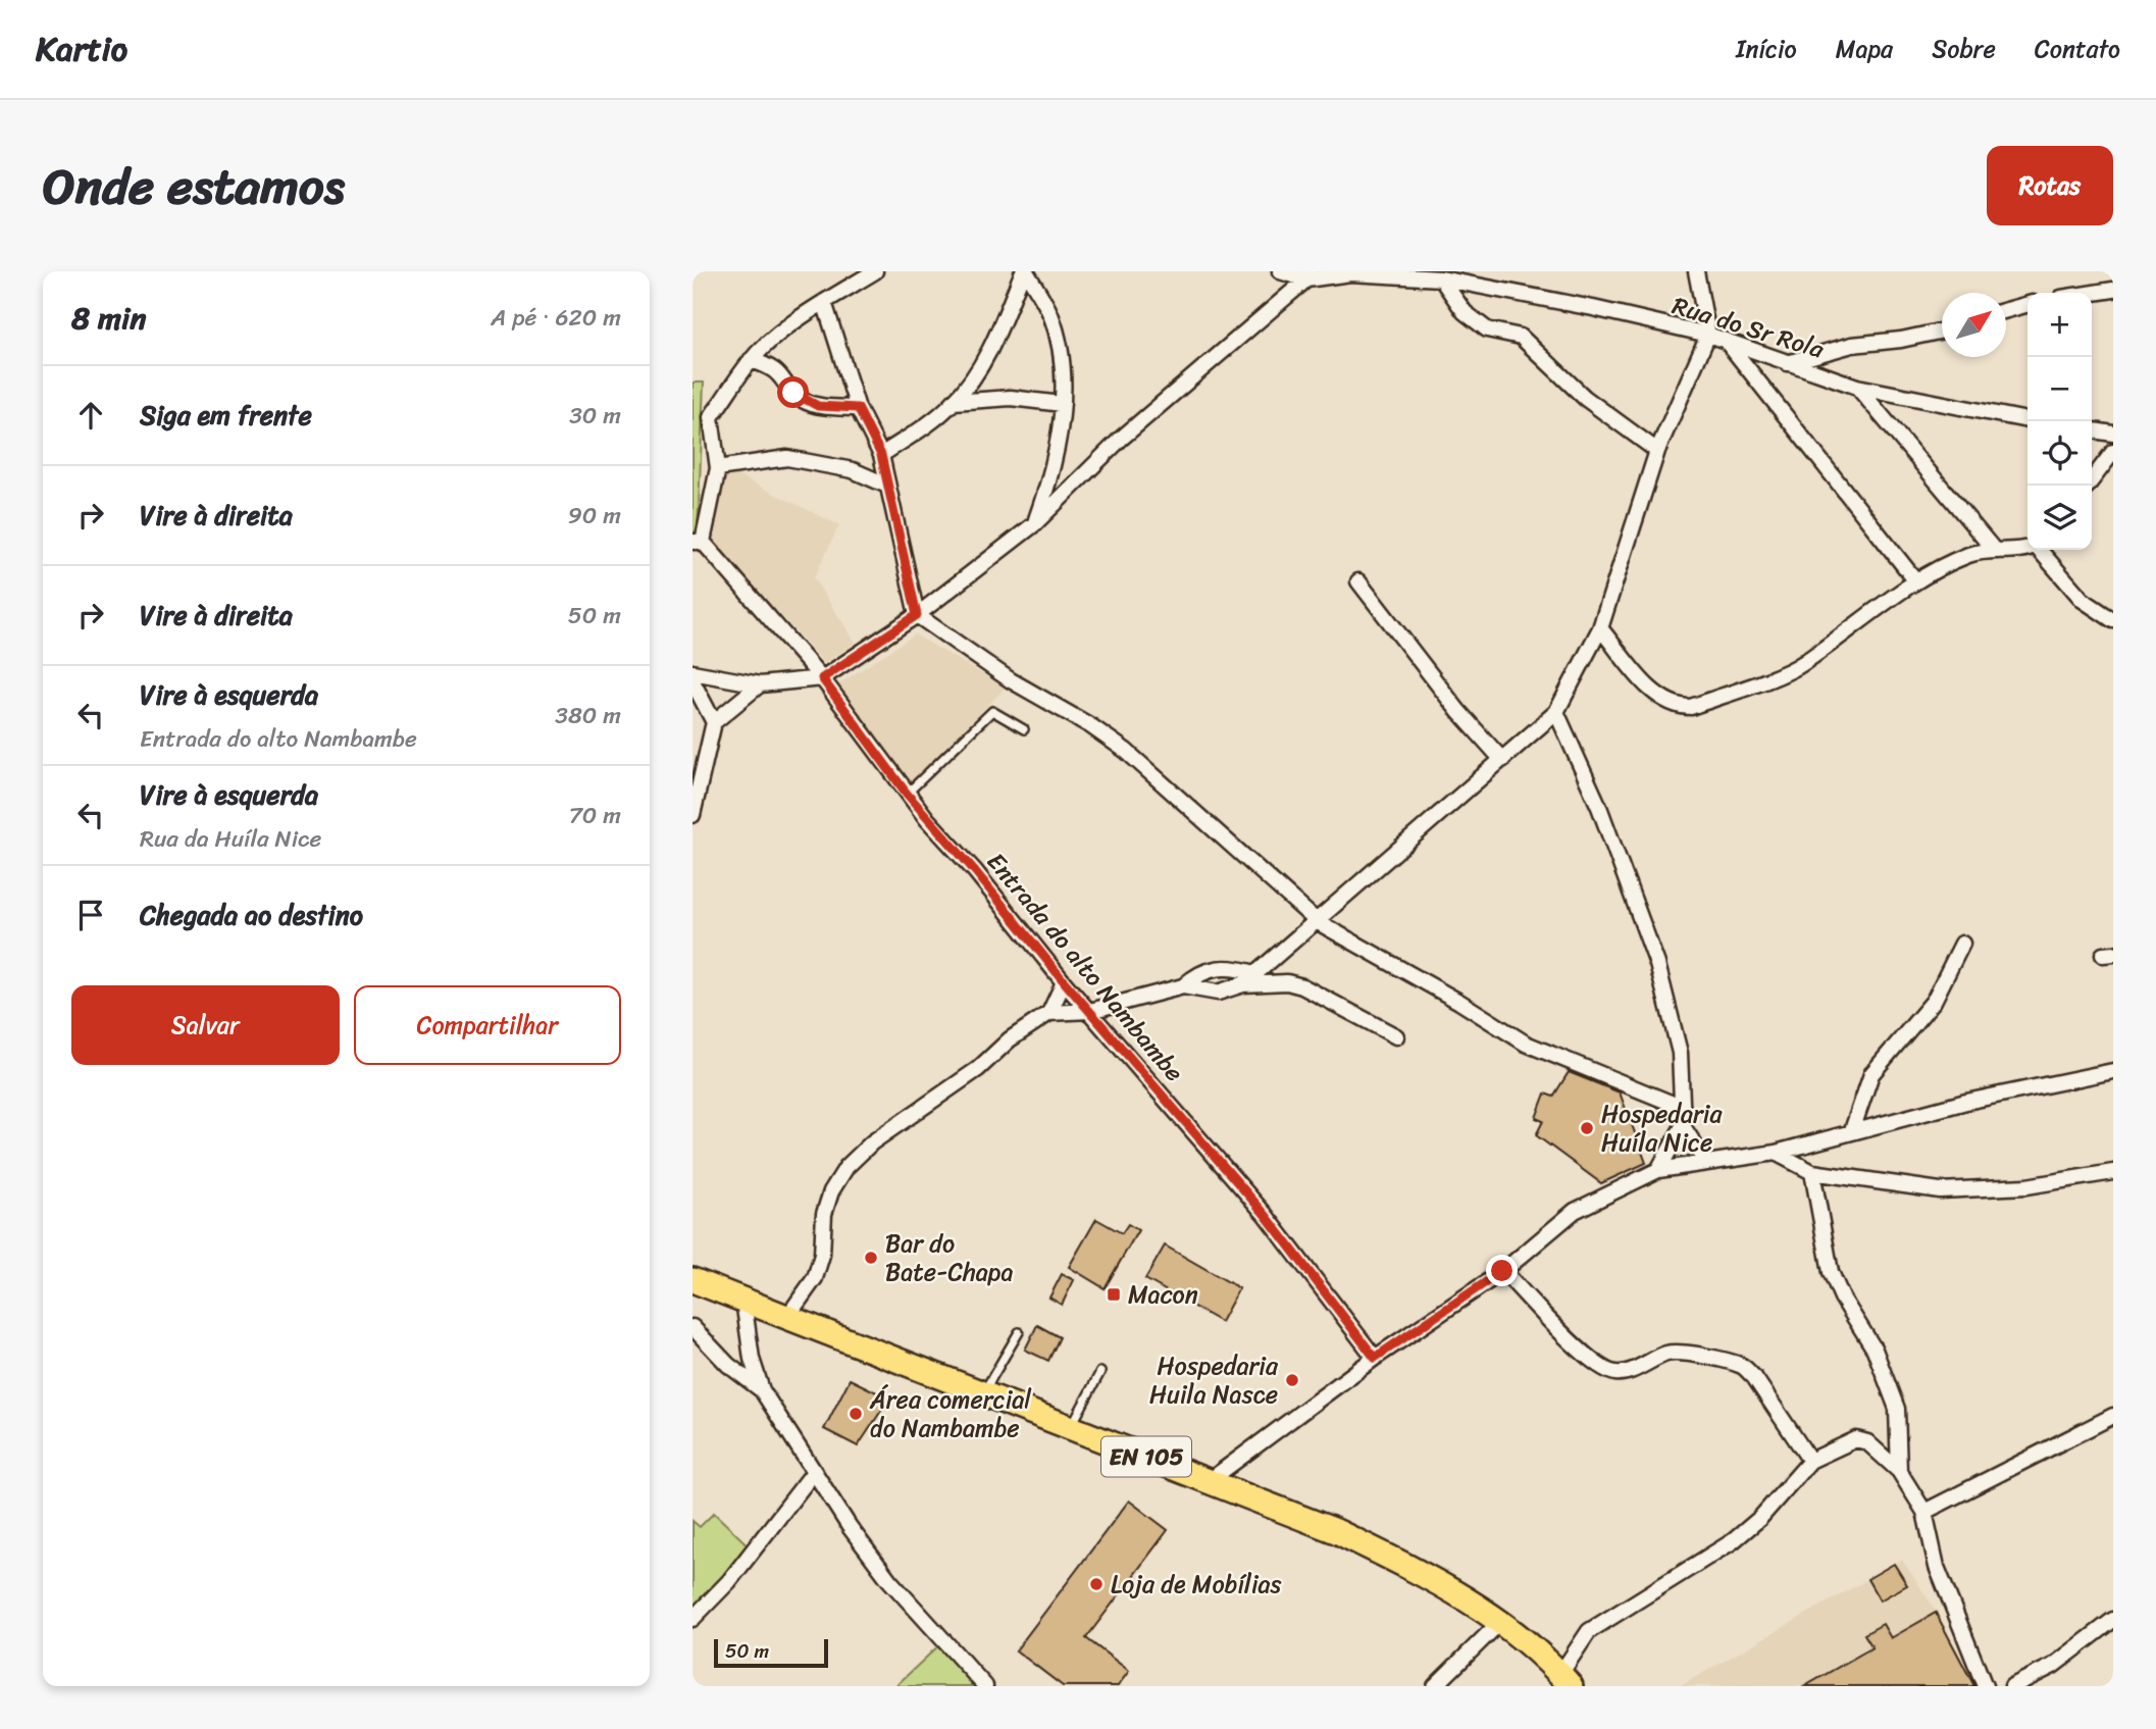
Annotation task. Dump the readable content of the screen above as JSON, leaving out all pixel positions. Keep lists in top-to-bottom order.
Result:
{
  "streets": {
    "main road": ["EN 105"],
    "street": ["Rua do Sr Rola", "Entrada do alto Nambambe"]
  },
  "places": {
    "other": [
      "Hospedaria Huíla Nice",
      "Bar do Bate-Chapa",
      "Hospedaria Huila Nasce",
      "Área comercial do Nambambe",
      "Loja de Mobílias"
    ],
    "transit": ["Macon"]
  },
  "scale_bar": "50 m",
  "north": "top right",
  "page": {
    "header": "Kartio",
    "nav": [
      "Início",
      "Mapa",
      "Sobre",
      "Contato"
    ],
    "title": "Onde estamos",
    "buttons": [
      "Rotas",
      ["Salvar", "Compartilhar"]
    ],
    "heading": ["8 min", "A pé · 620 m"],
    "map_buttons": ["+", "−"],
    "list": [
      ["Siga em frente", "30 m"],
      ["Vire à direita", "90 m"],
      ["Vire à direita", "50 m"],
      ["Vire à esquerda", "Entrada do alto Nambambe", "380 m"],
      ["Vire à esquerda", "Rua da Huíla Nice", "70 m"],
      "Chegada ao destino"
    ],
    "scale": "50 m"
  }
}
